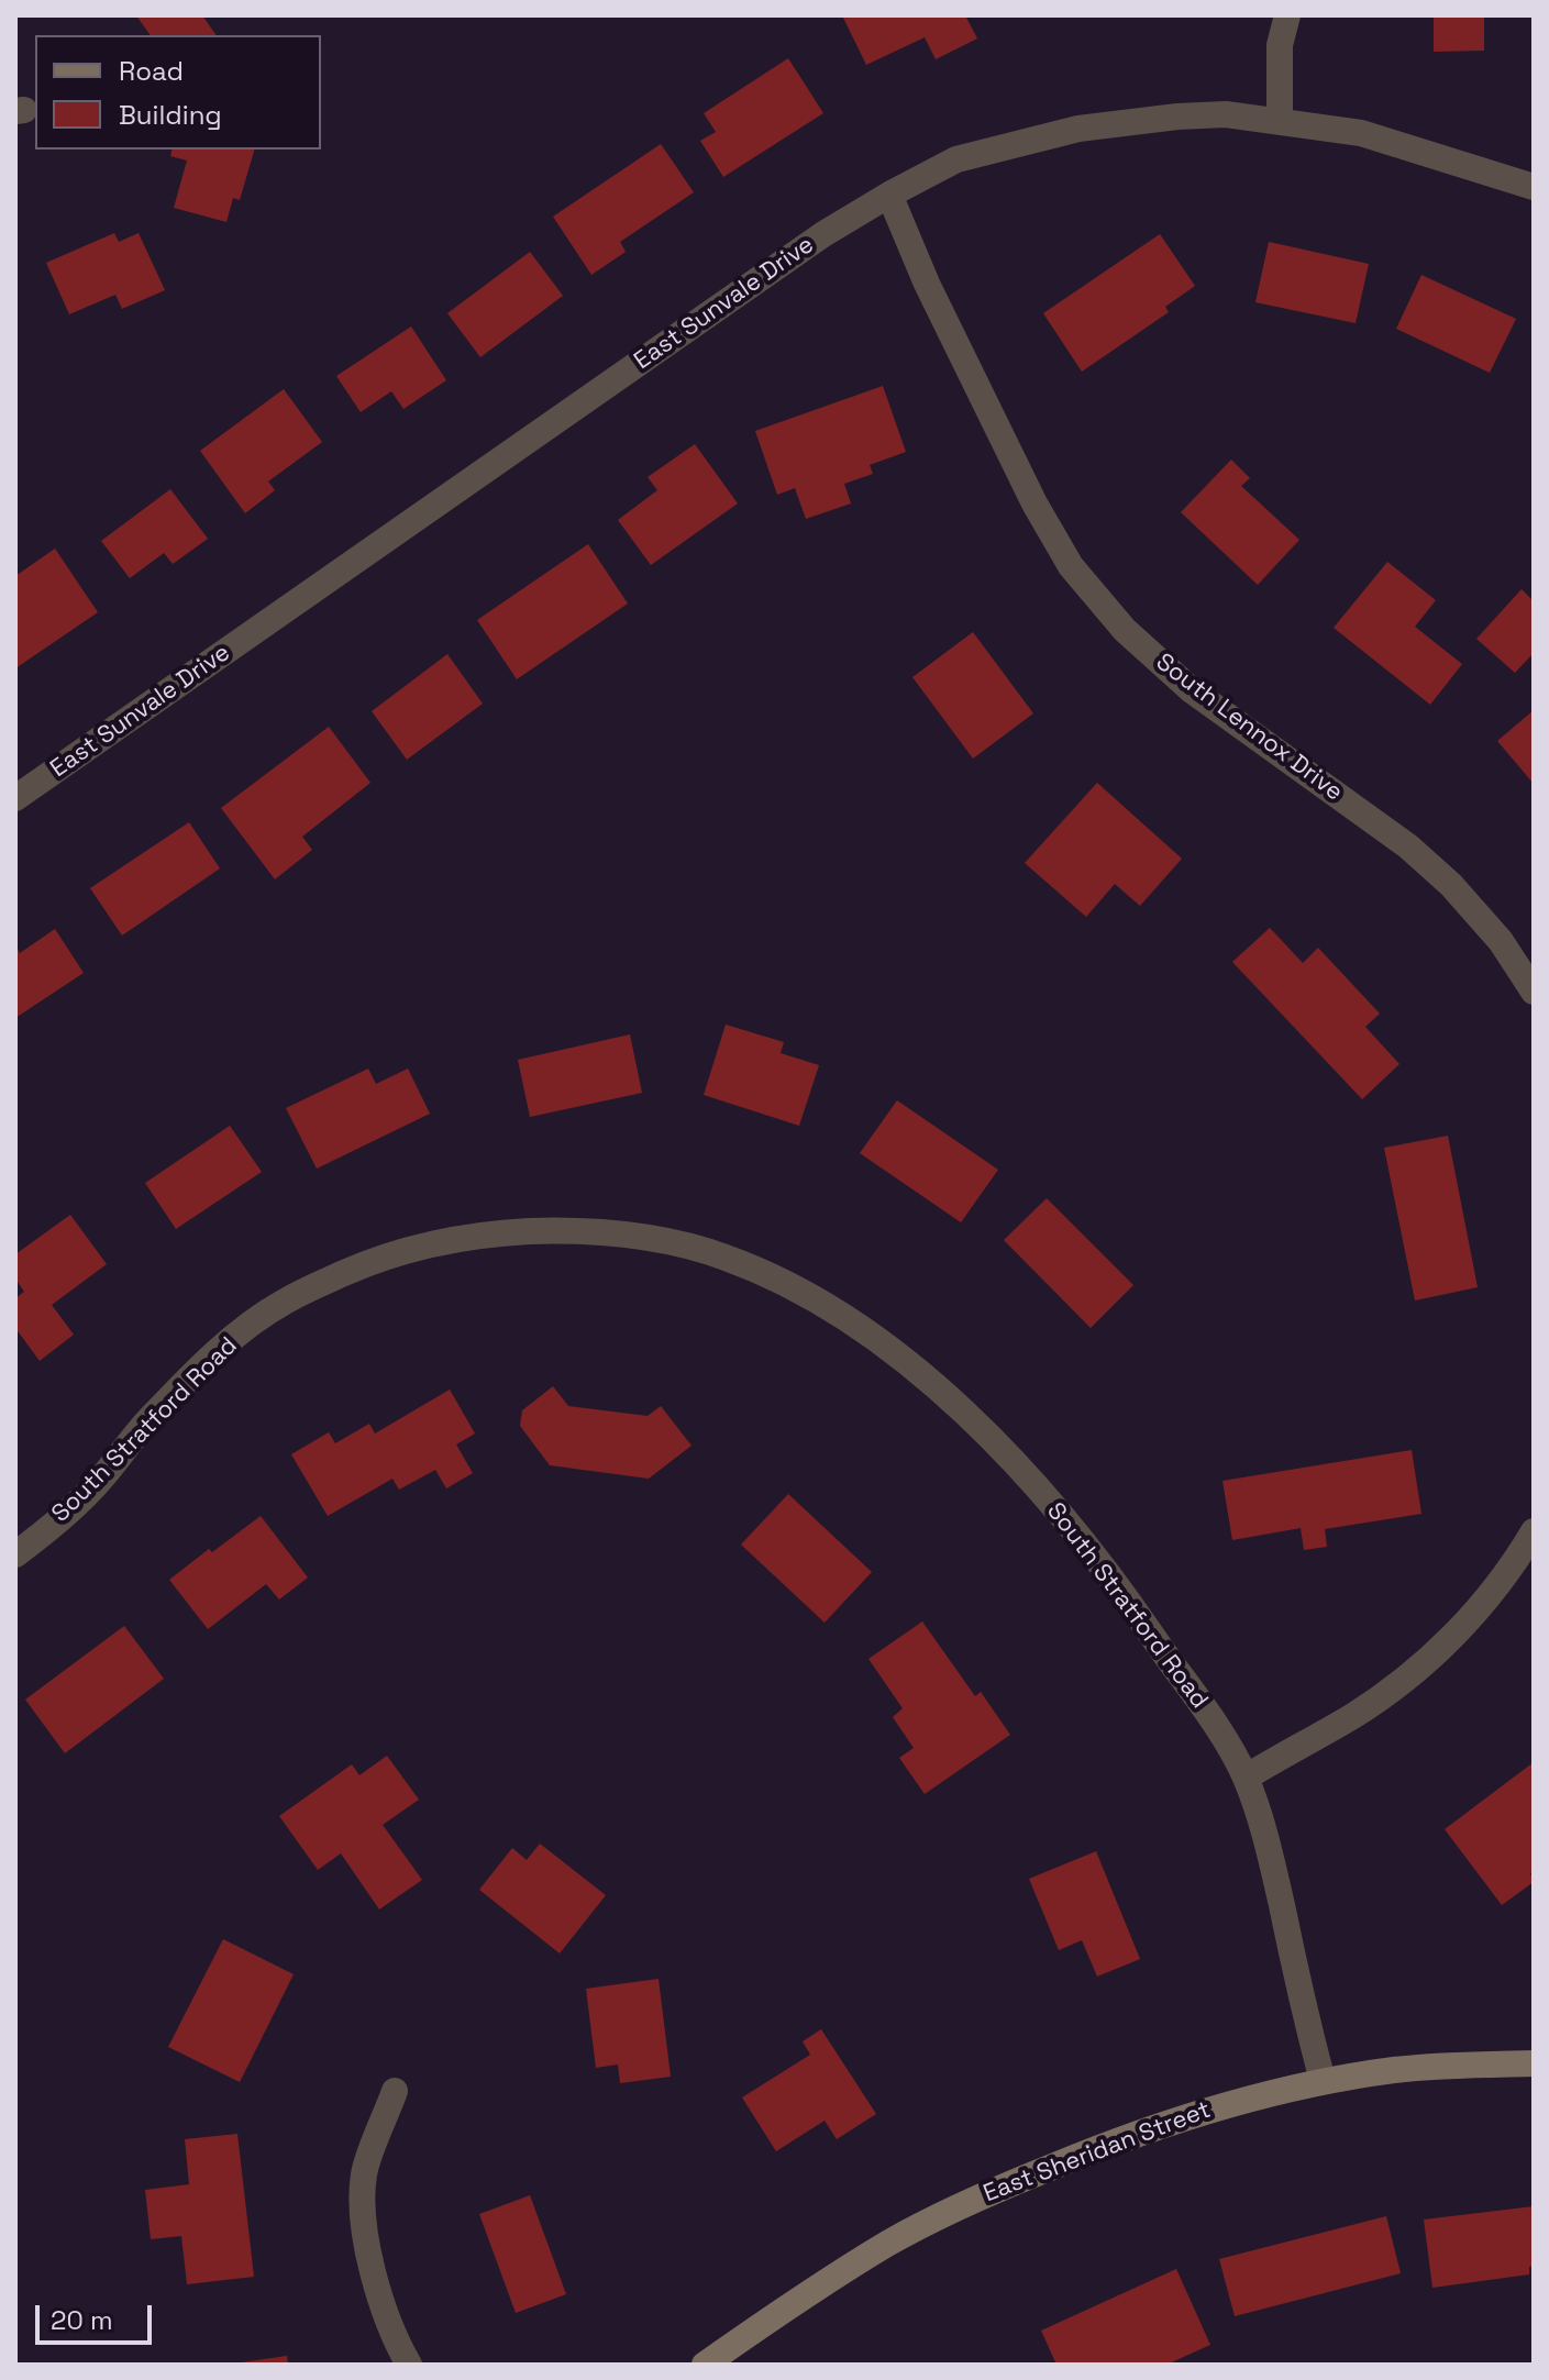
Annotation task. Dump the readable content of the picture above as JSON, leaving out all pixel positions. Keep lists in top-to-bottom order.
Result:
{
  "streets": {
    "street": [
      "East Sunvale Drive",
      "South Lennox Drive",
      "South Stratford Road",
      "East Sheridan Street"
    ]
  },
  "crossings": [
    ["East Sunvale Drive", "South Lennox Drive"],
    ["South Stratford Road", "East Sheridan Street"]
  ],
  "legend": ["Road", "Building"],
  "scale_bar": "20 m"
}
